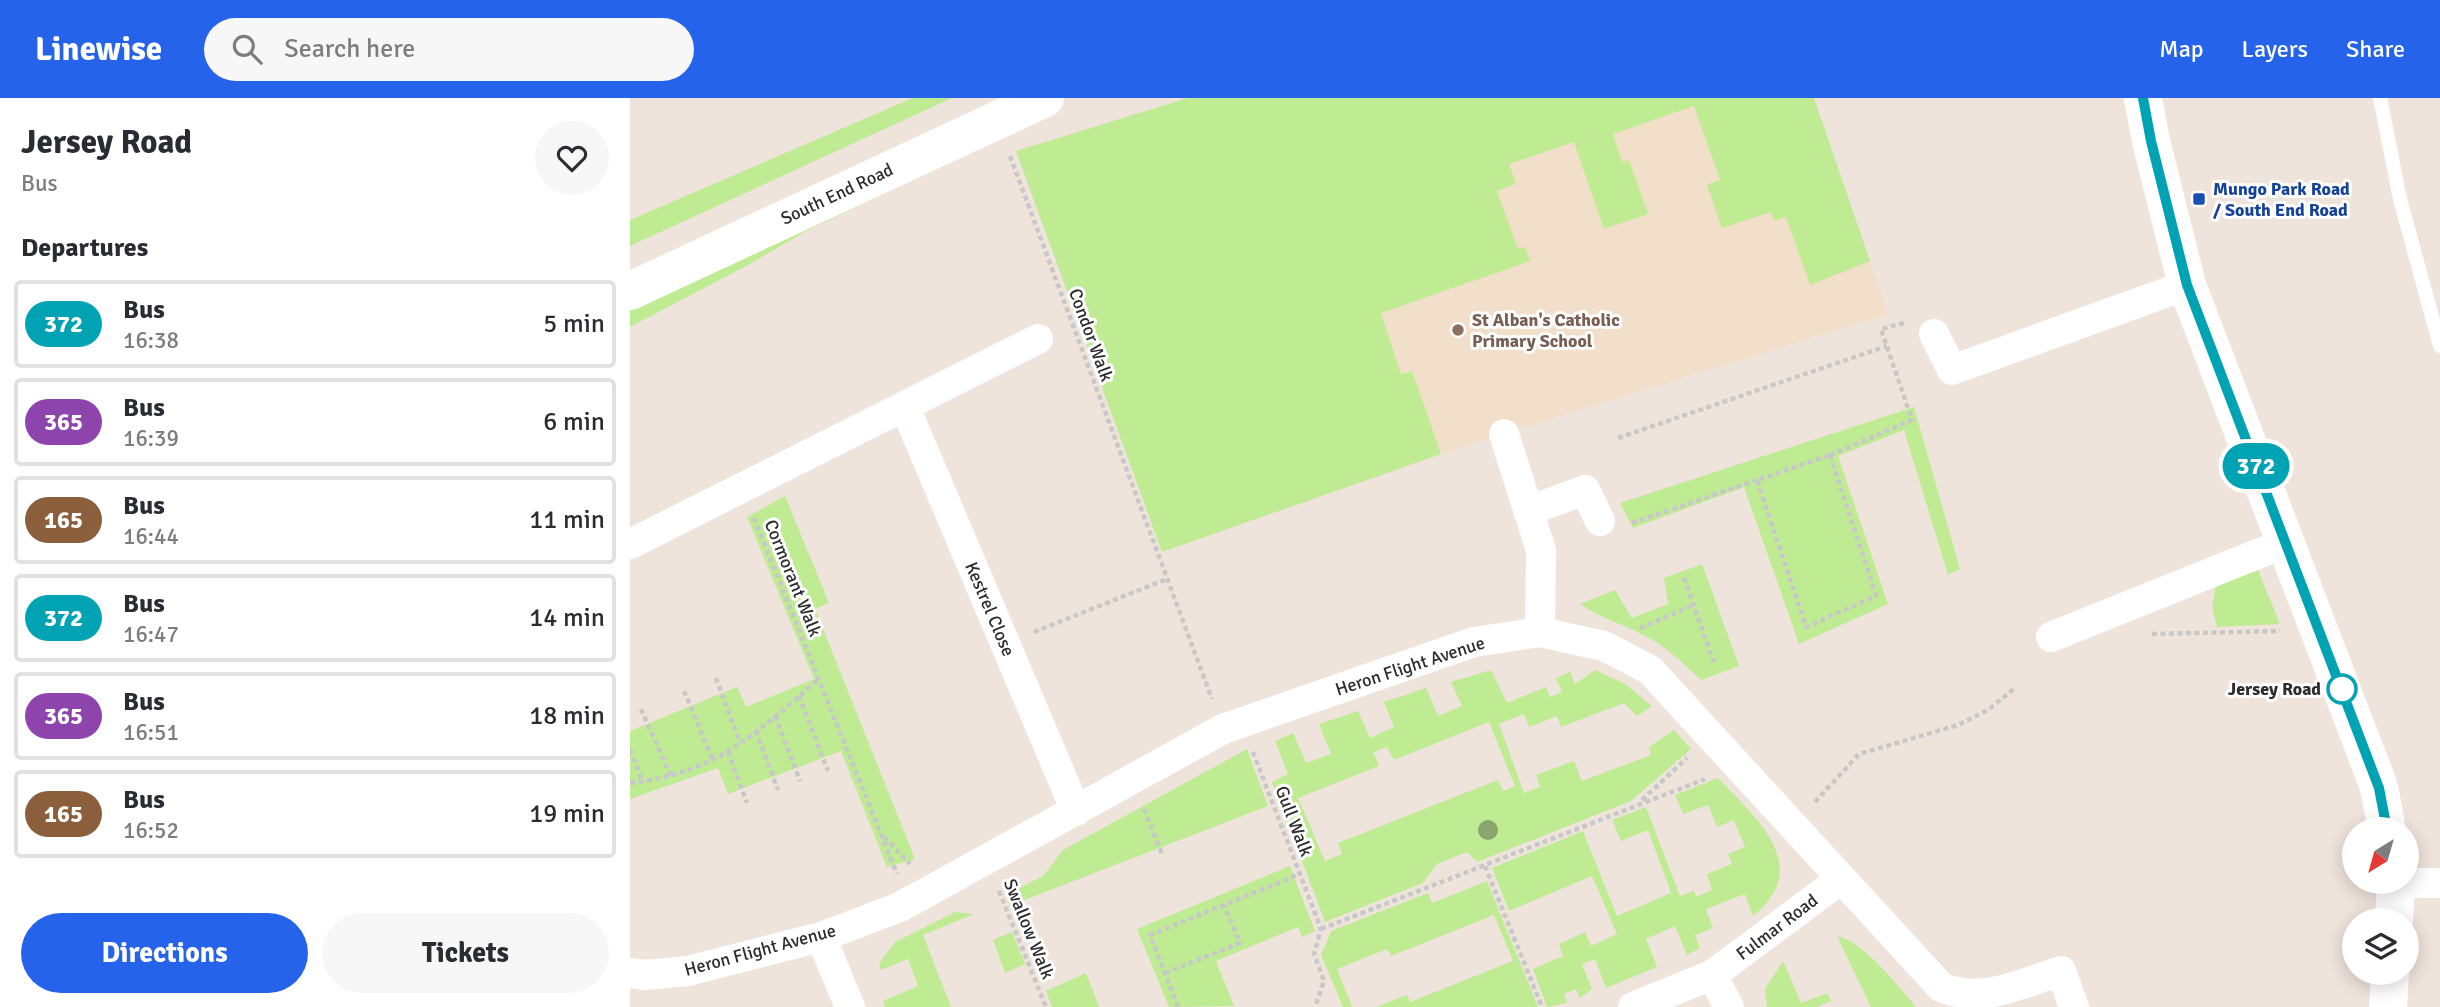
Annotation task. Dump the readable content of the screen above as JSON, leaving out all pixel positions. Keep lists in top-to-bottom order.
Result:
{
  "streets": {
    "street": [
      "South End Road",
      "Kestrel Close",
      "Heron Flight Avenue",
      "Fulmar Road"
    ],
    "path": [
      "Condor Walk",
      "Cormorant Walk",
      "Gull Walk",
      "Swallow Walk"
    ]
  },
  "crossings": [
    ["South End Road", "Condor Walk"],
    ["Condor Walk", "Heron Flight Avenue"],
    ["Condor Walk", "Gull Walk"],
    ["Cormorant Walk", "Heron Flight Avenue"],
    ["Kestrel Close", "Heron Flight Avenue"],
    ["Heron Flight Avenue", "Gull Walk"],
    ["Heron Flight Avenue", "Fulmar Road"],
    ["Heron Flight Avenue", "Swallow Walk"]
  ],
  "places": {
    "transit": ["Mungo Park Road / South End Road"],
    "other": ["St Alban's Catholic Primary School", "Jersey Road"]
  },
  "lines": ["bus line 372"],
  "north": "bottom left",
  "page": {
    "header": "Linewise",
    "search": "Search here",
    "nav": ["Map", "Layers", "Share"],
    "heading": [
      ["Jersey Road", "Bus"],
      "Departures"
    ],
    "on_map": "372",
    "list": [
      {
        "mark": "372",
        "name": "Bus",
        "note": "16:38",
        "value": "5 min"
      },
      {
        "mark": "365",
        "name": "Bus",
        "note": "16:39",
        "value": "6 min"
      },
      {
        "mark": "165",
        "name": "Bus",
        "note": "16:44",
        "value": "11 min"
      },
      {
        "mark": "372",
        "name": "Bus",
        "note": "16:47",
        "value": "14 min"
      },
      {
        "mark": "365",
        "name": "Bus",
        "note": "16:51",
        "value": "18 min"
      },
      {
        "mark": "165",
        "name": "Bus",
        "note": "16:52",
        "value": "19 min"
      }
    ],
    "buttons": ["Directions", "Tickets"]
  }
}
